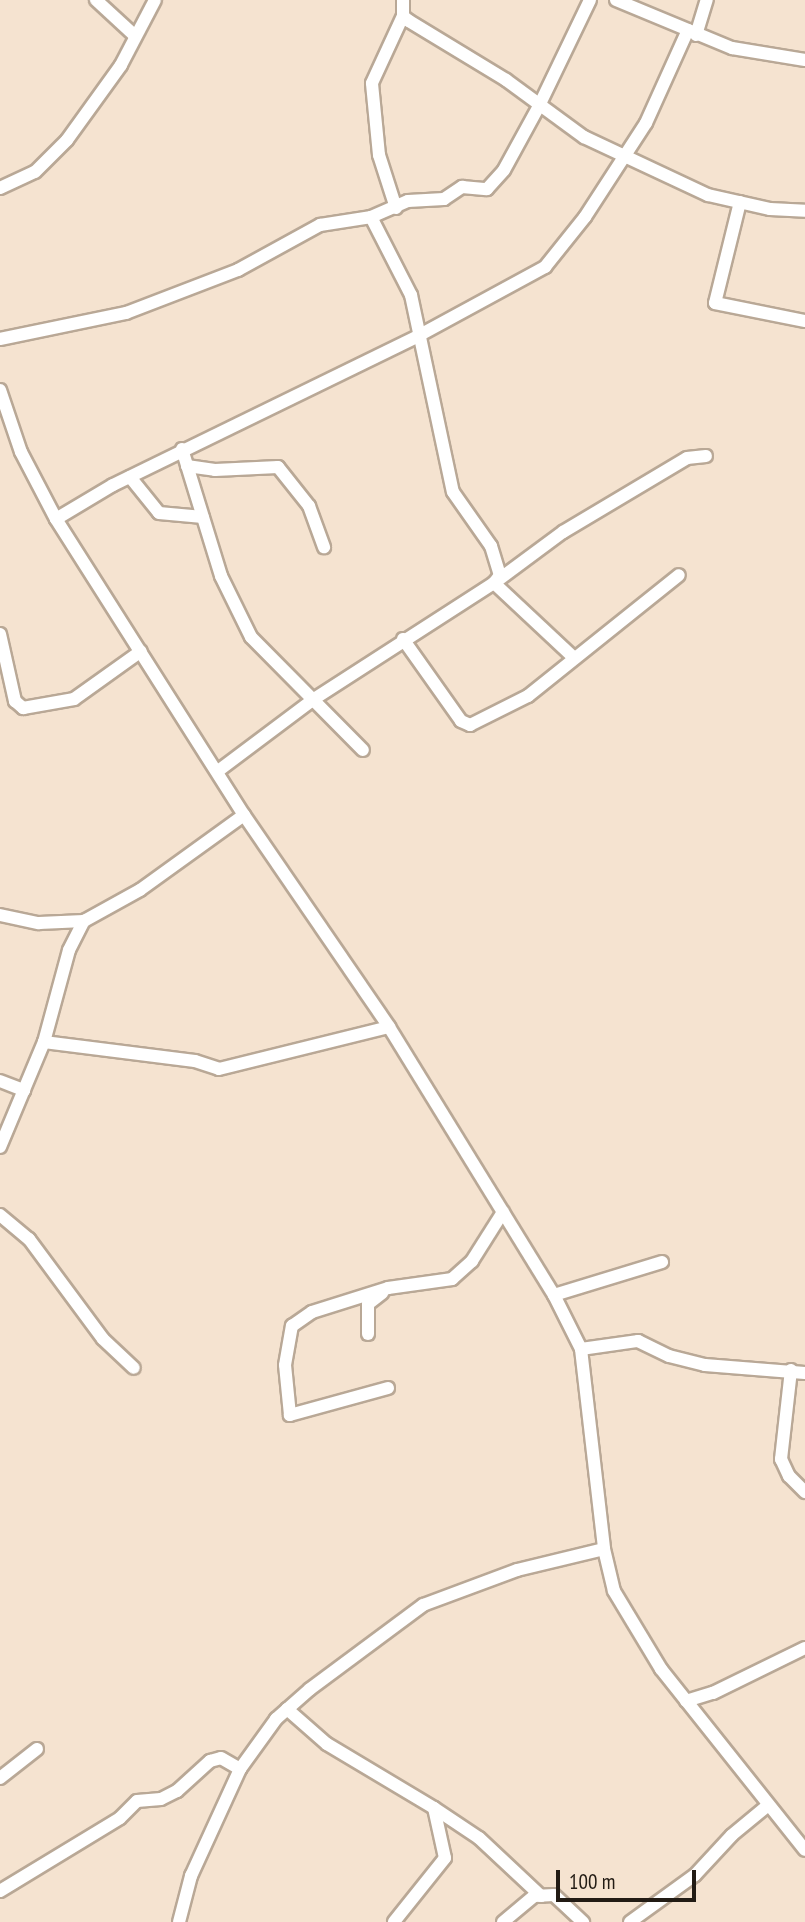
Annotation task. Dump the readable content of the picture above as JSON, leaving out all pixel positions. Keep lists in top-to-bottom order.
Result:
{
  "scale_bar": "100 m"
}
